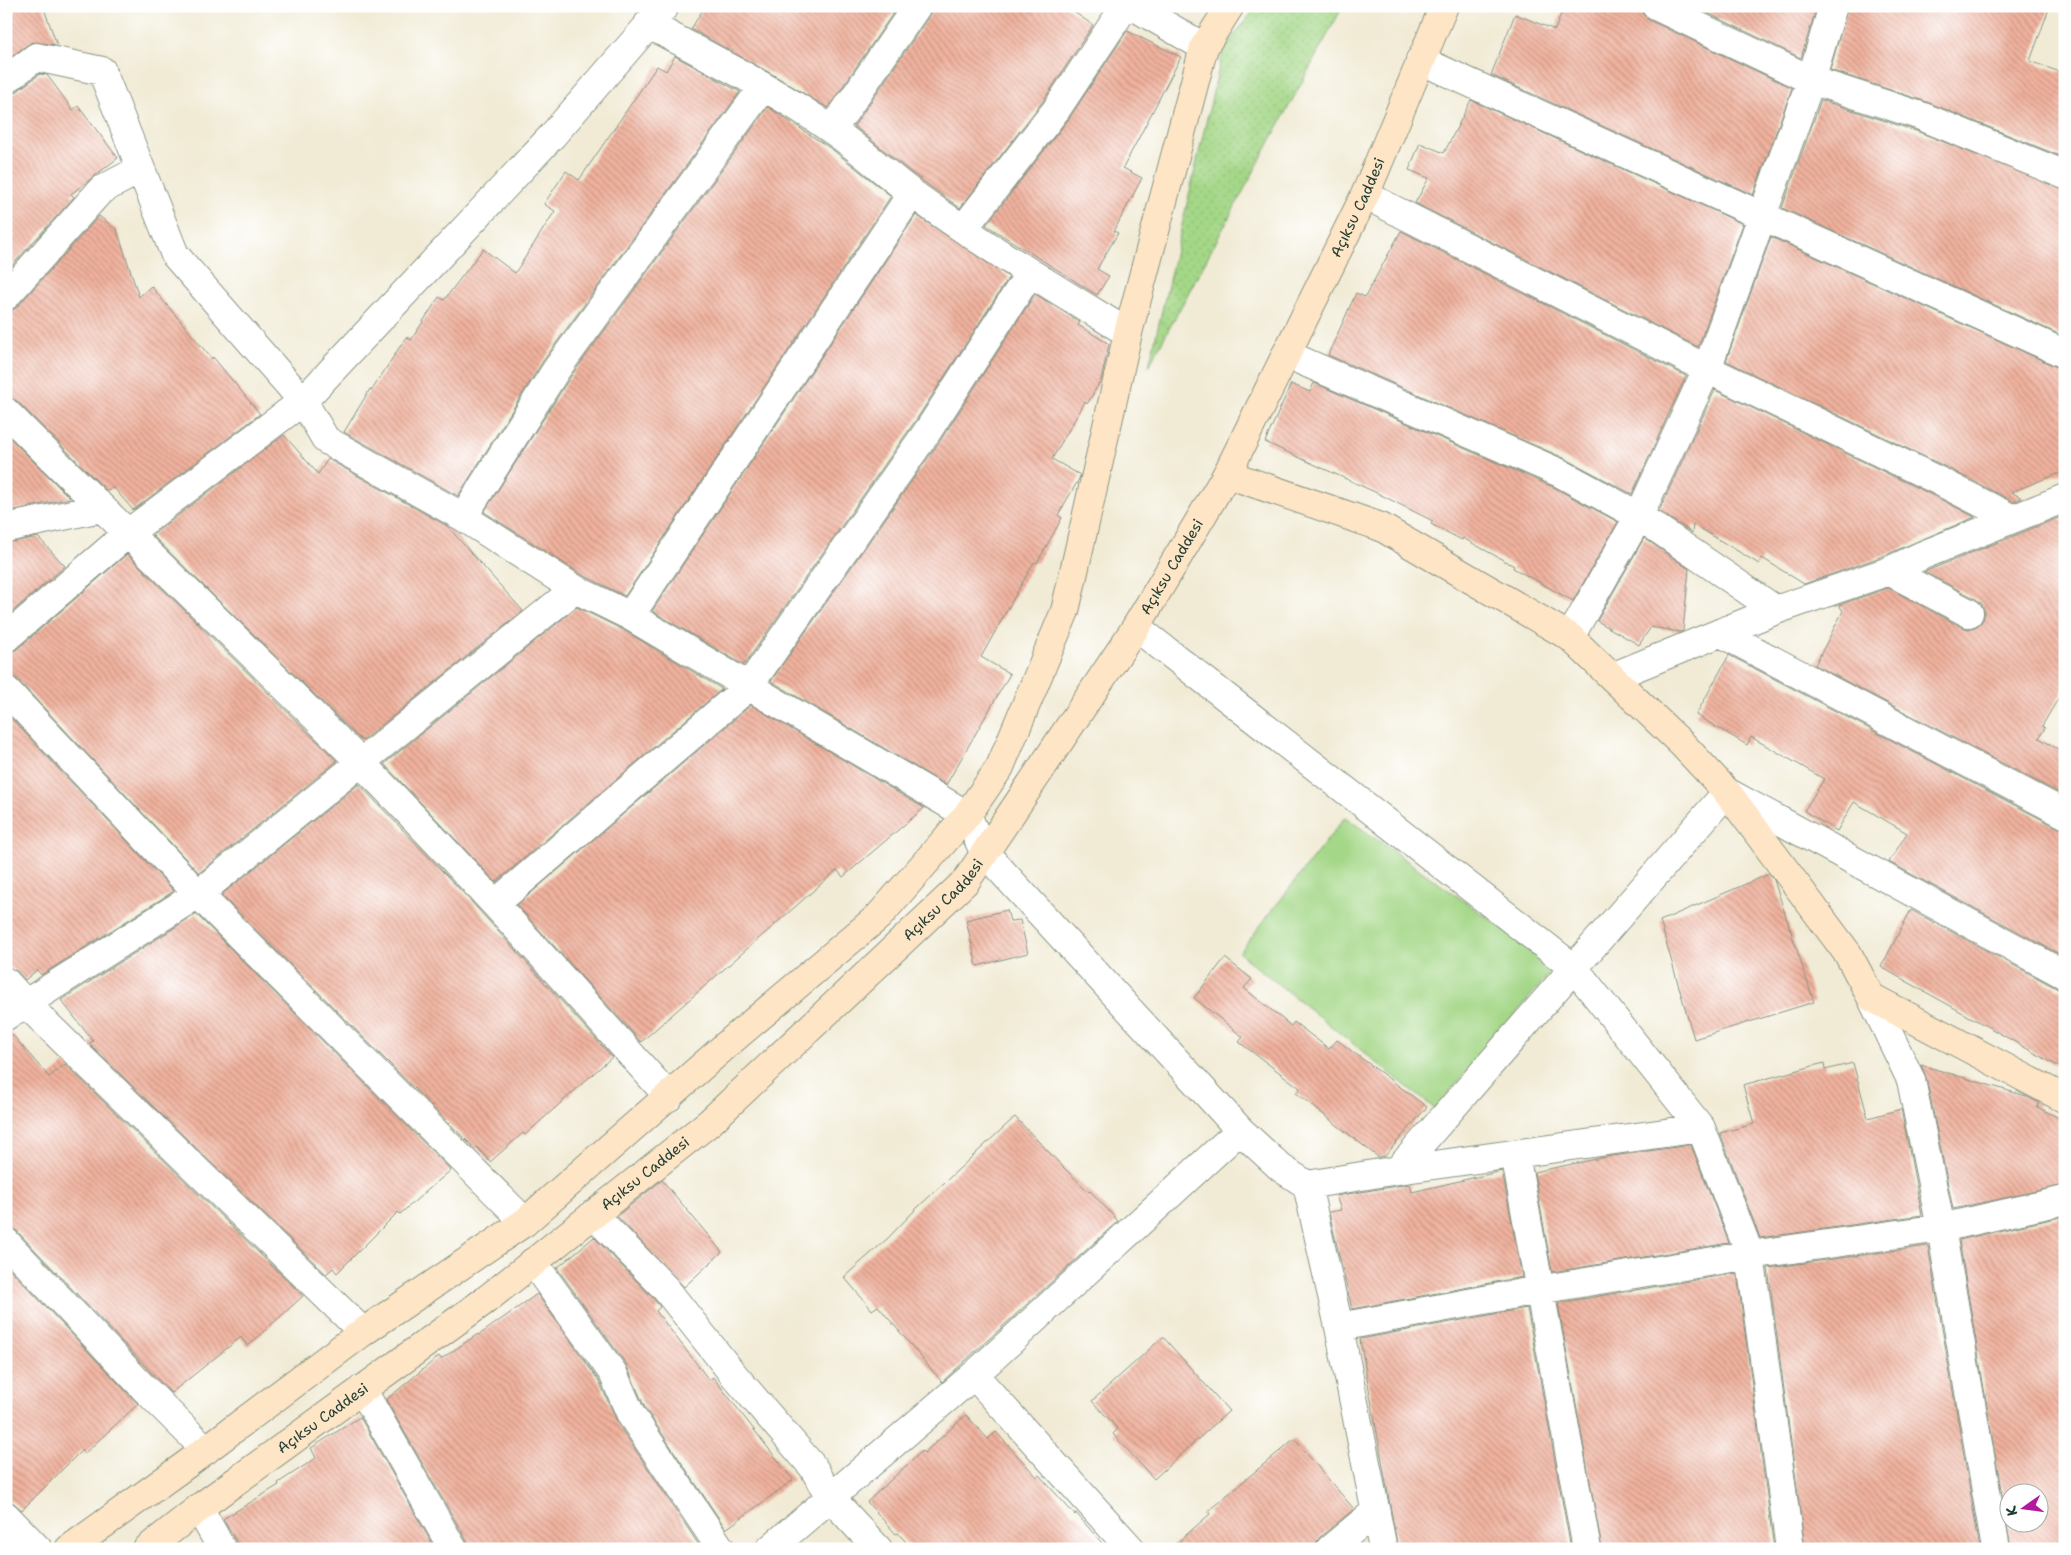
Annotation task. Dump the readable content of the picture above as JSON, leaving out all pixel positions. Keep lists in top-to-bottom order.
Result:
{
  "streets": {
    "main road": ["Açıksu Caddesi"]
  },
  "north": "left"
}
